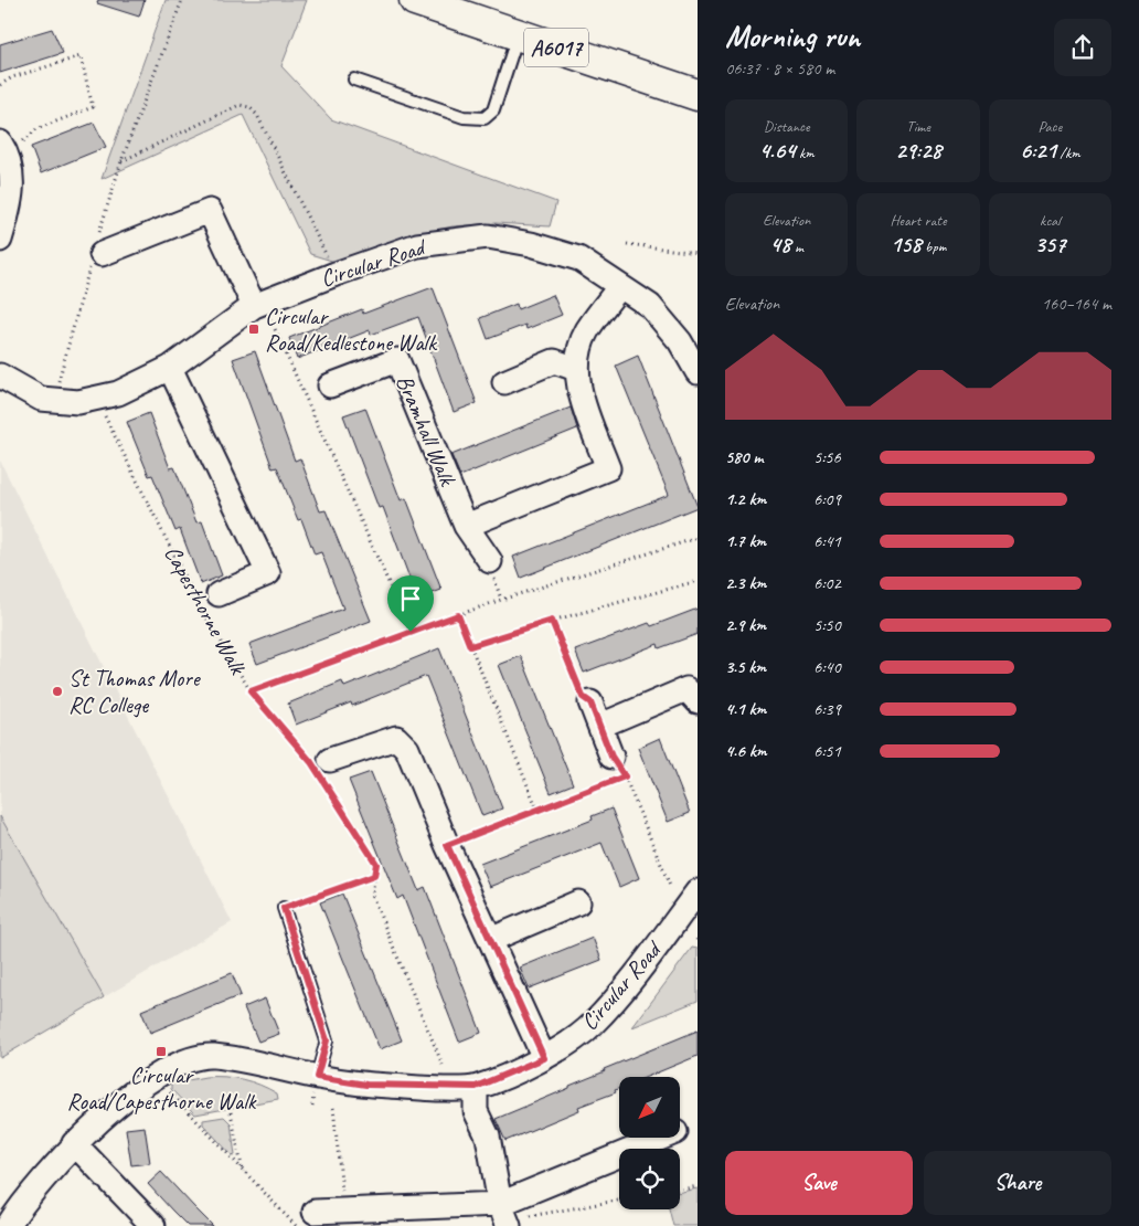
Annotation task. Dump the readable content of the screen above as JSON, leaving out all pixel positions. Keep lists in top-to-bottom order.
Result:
{
  "streets": {
    "highway": ["A6017"],
    "street": ["Circular Road", "Bramhall Walk", "Capesthorne Walk"]
  },
  "crossings": [
    ["Circular Road", "Capesthorne Walk"]
  ],
  "places": {
    "transit": ["Circular Road/Kedlestone Walk", "Circular Road/Capesthorne Walk"],
    "other": ["St Thomas More RC College"]
  },
  "north": "bottom left",
  "page": {
    "heading": ["Morning run", "06:37 · 8 × 580 m"],
    "stats": [
      ["Distance", "4.64 km"],
      ["Time", "29:28"],
      ["Pace", "6:21 /km"],
      ["Elevation", "48 m"],
      ["Heart rate", "158 bpm"],
      ["kcal", "357"]
    ],
    "chart": ["Elevation", "160–164 m"],
    "list": [
      {
        "name": "580 m",
        "note": "5:56"
      },
      {
        "name": "1.2 km",
        "note": "6:09"
      },
      {
        "name": "1.7 km",
        "note": "6:41"
      },
      {
        "name": "2.3 km",
        "note": "6:02"
      },
      {
        "name": "2.9 km",
        "note": "5:50"
      },
      {
        "name": "3.5 km",
        "note": "6:40"
      },
      {
        "name": "4.1 km",
        "note": "6:39"
      },
      {
        "name": "4.6 km",
        "note": "6:51"
      }
    ],
    "buttons": ["Save", "Share"]
  }
}
